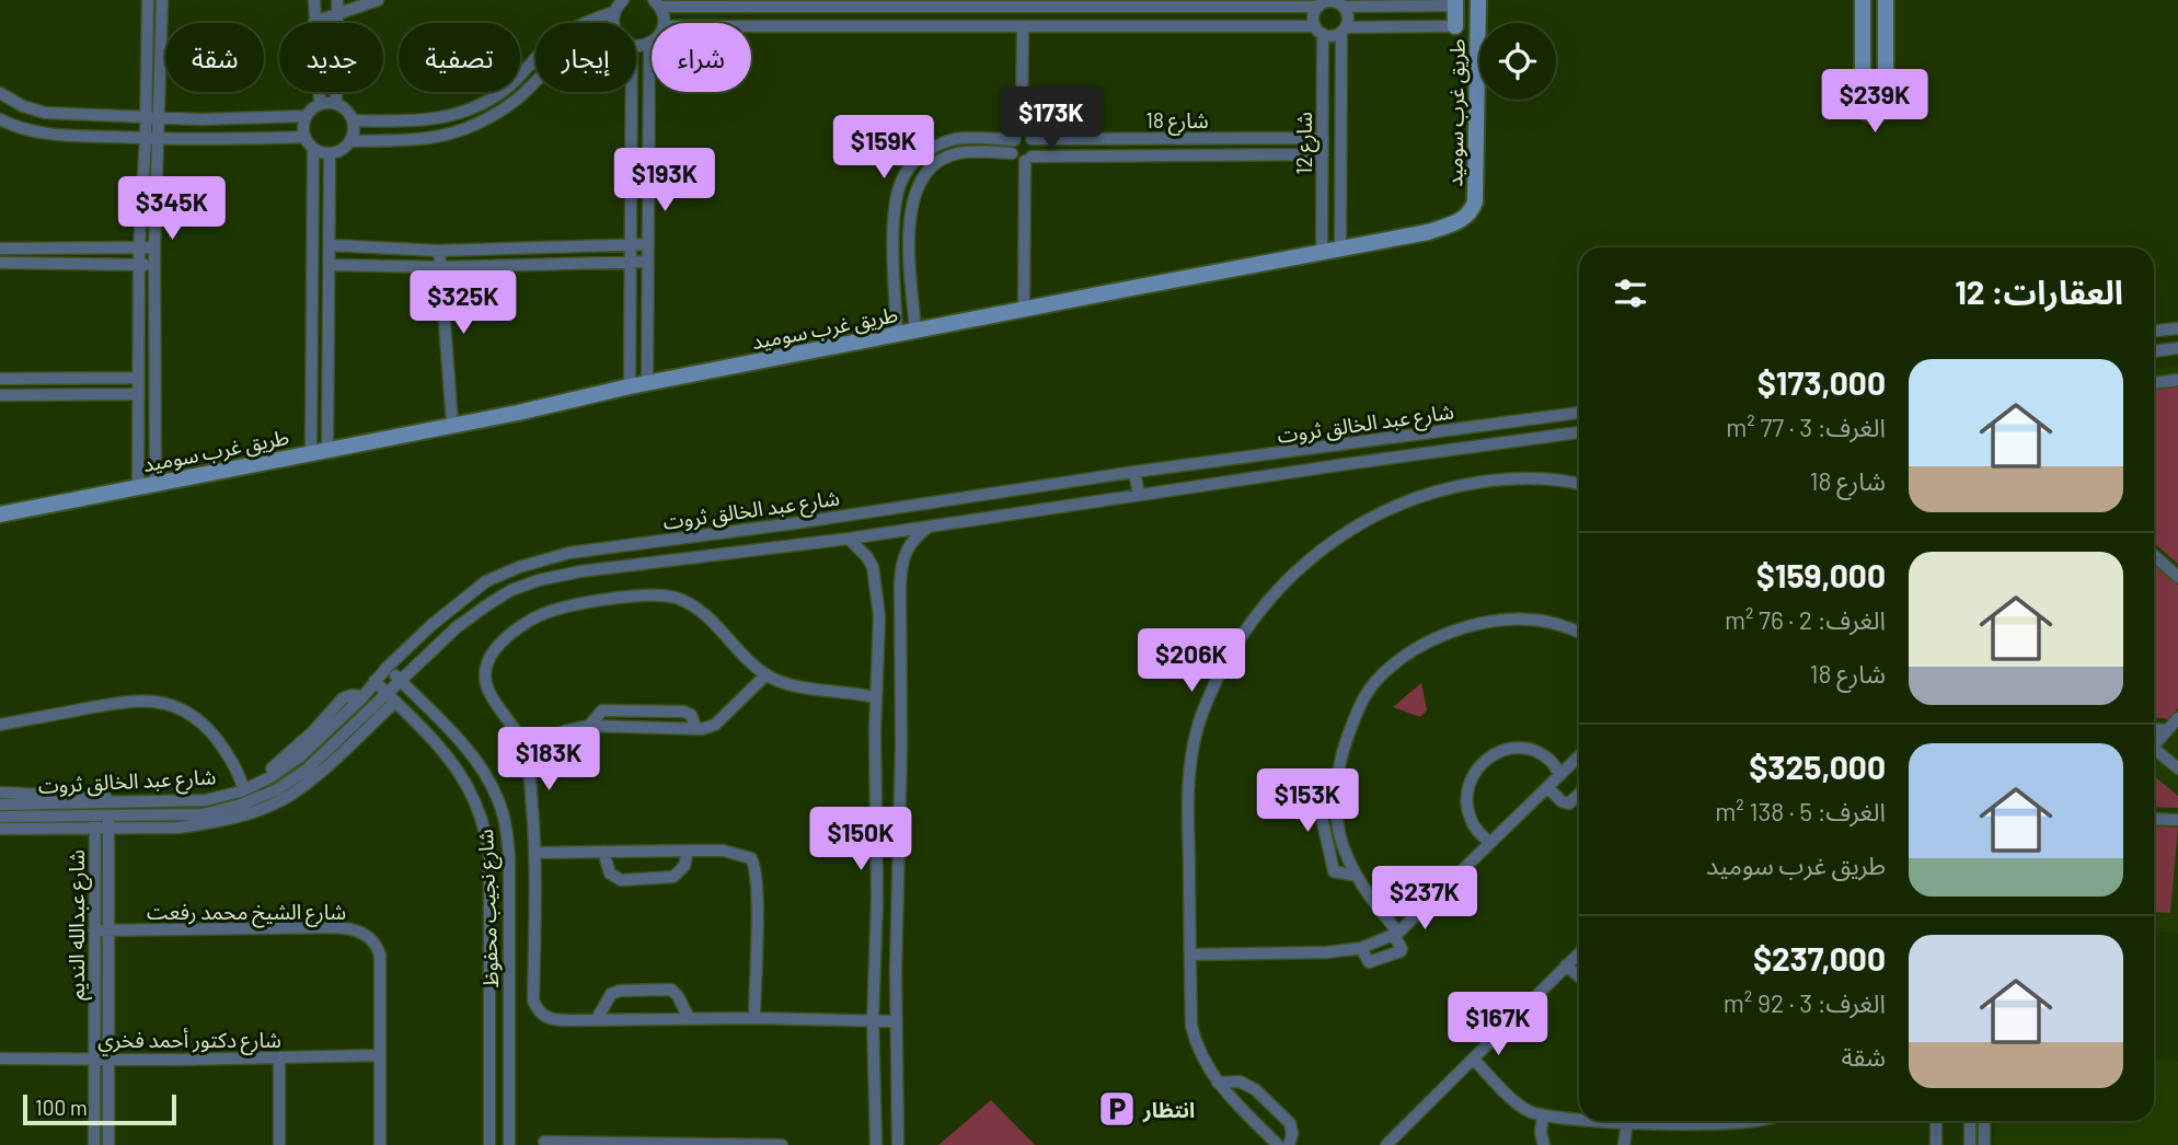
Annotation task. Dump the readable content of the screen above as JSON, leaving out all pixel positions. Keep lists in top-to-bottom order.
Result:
{
  "streets": {
    "street": [
      "طريق غرب سوميد",
      "شارع 18",
      "شارع 12",
      "شارع عبد الخالق ثروت",
      "شارع نجيب محفوظ",
      "شارع الشيخ محمد رفعت",
      "شارع عبدالله النديم",
      "شارع دكتور أحمد فخري"
    ]
  },
  "crossings": [
    ["طريق غرب سوميد", "شارع 12"],
    ["شارع 18", "شارع 12"],
    ["شارع عبد الخالق ثروت", "شارع نجيب محفوظ"],
    ["شارع عبد الخالق ثروت", "شارع عبدالله النديم"],
    ["شارع الشيخ محمد رفعت", "شارع عبدالله النديم"],
    ["شارع الشيخ محمد رفعت", "شارع دكتور أحمد فخري"],
    ["شارع عبدالله النديم", "شارع دكتور أحمد فخري"]
  ],
  "places": {
    "parking": ["انتظار"]
  },
  "scale_bar": "100 m",
  "page": {
    "chip": [
      "شراء",
      "إيجار",
      "تصفية",
      "جديد",
      "شقة"
    ],
    "price": [
      "$239K",
      "$173K",
      "$159K",
      "$193K",
      "$345K",
      "$325K",
      "$206K",
      "$183K",
      "$153K",
      "$150K",
      "$237K",
      "$167K"
    ],
    "heading": "العقارات: 12",
    "list": [
      {
        "name": "$173,000",
        "note": "الغرف: 3 · 77 m² · شارع 18"
      },
      {
        "name": "$159,000",
        "note": "الغرف: 2 · 76 m² · شارع 18"
      },
      {
        "name": "$325,000",
        "note": "الغرف: 5 · 138 m² · طريق غرب سوميد"
      },
      {
        "name": "$237,000",
        "note": "الغرف: 3 · 92 m² · شقة"
      }
    ],
    "scale": "100 m"
  }
}
